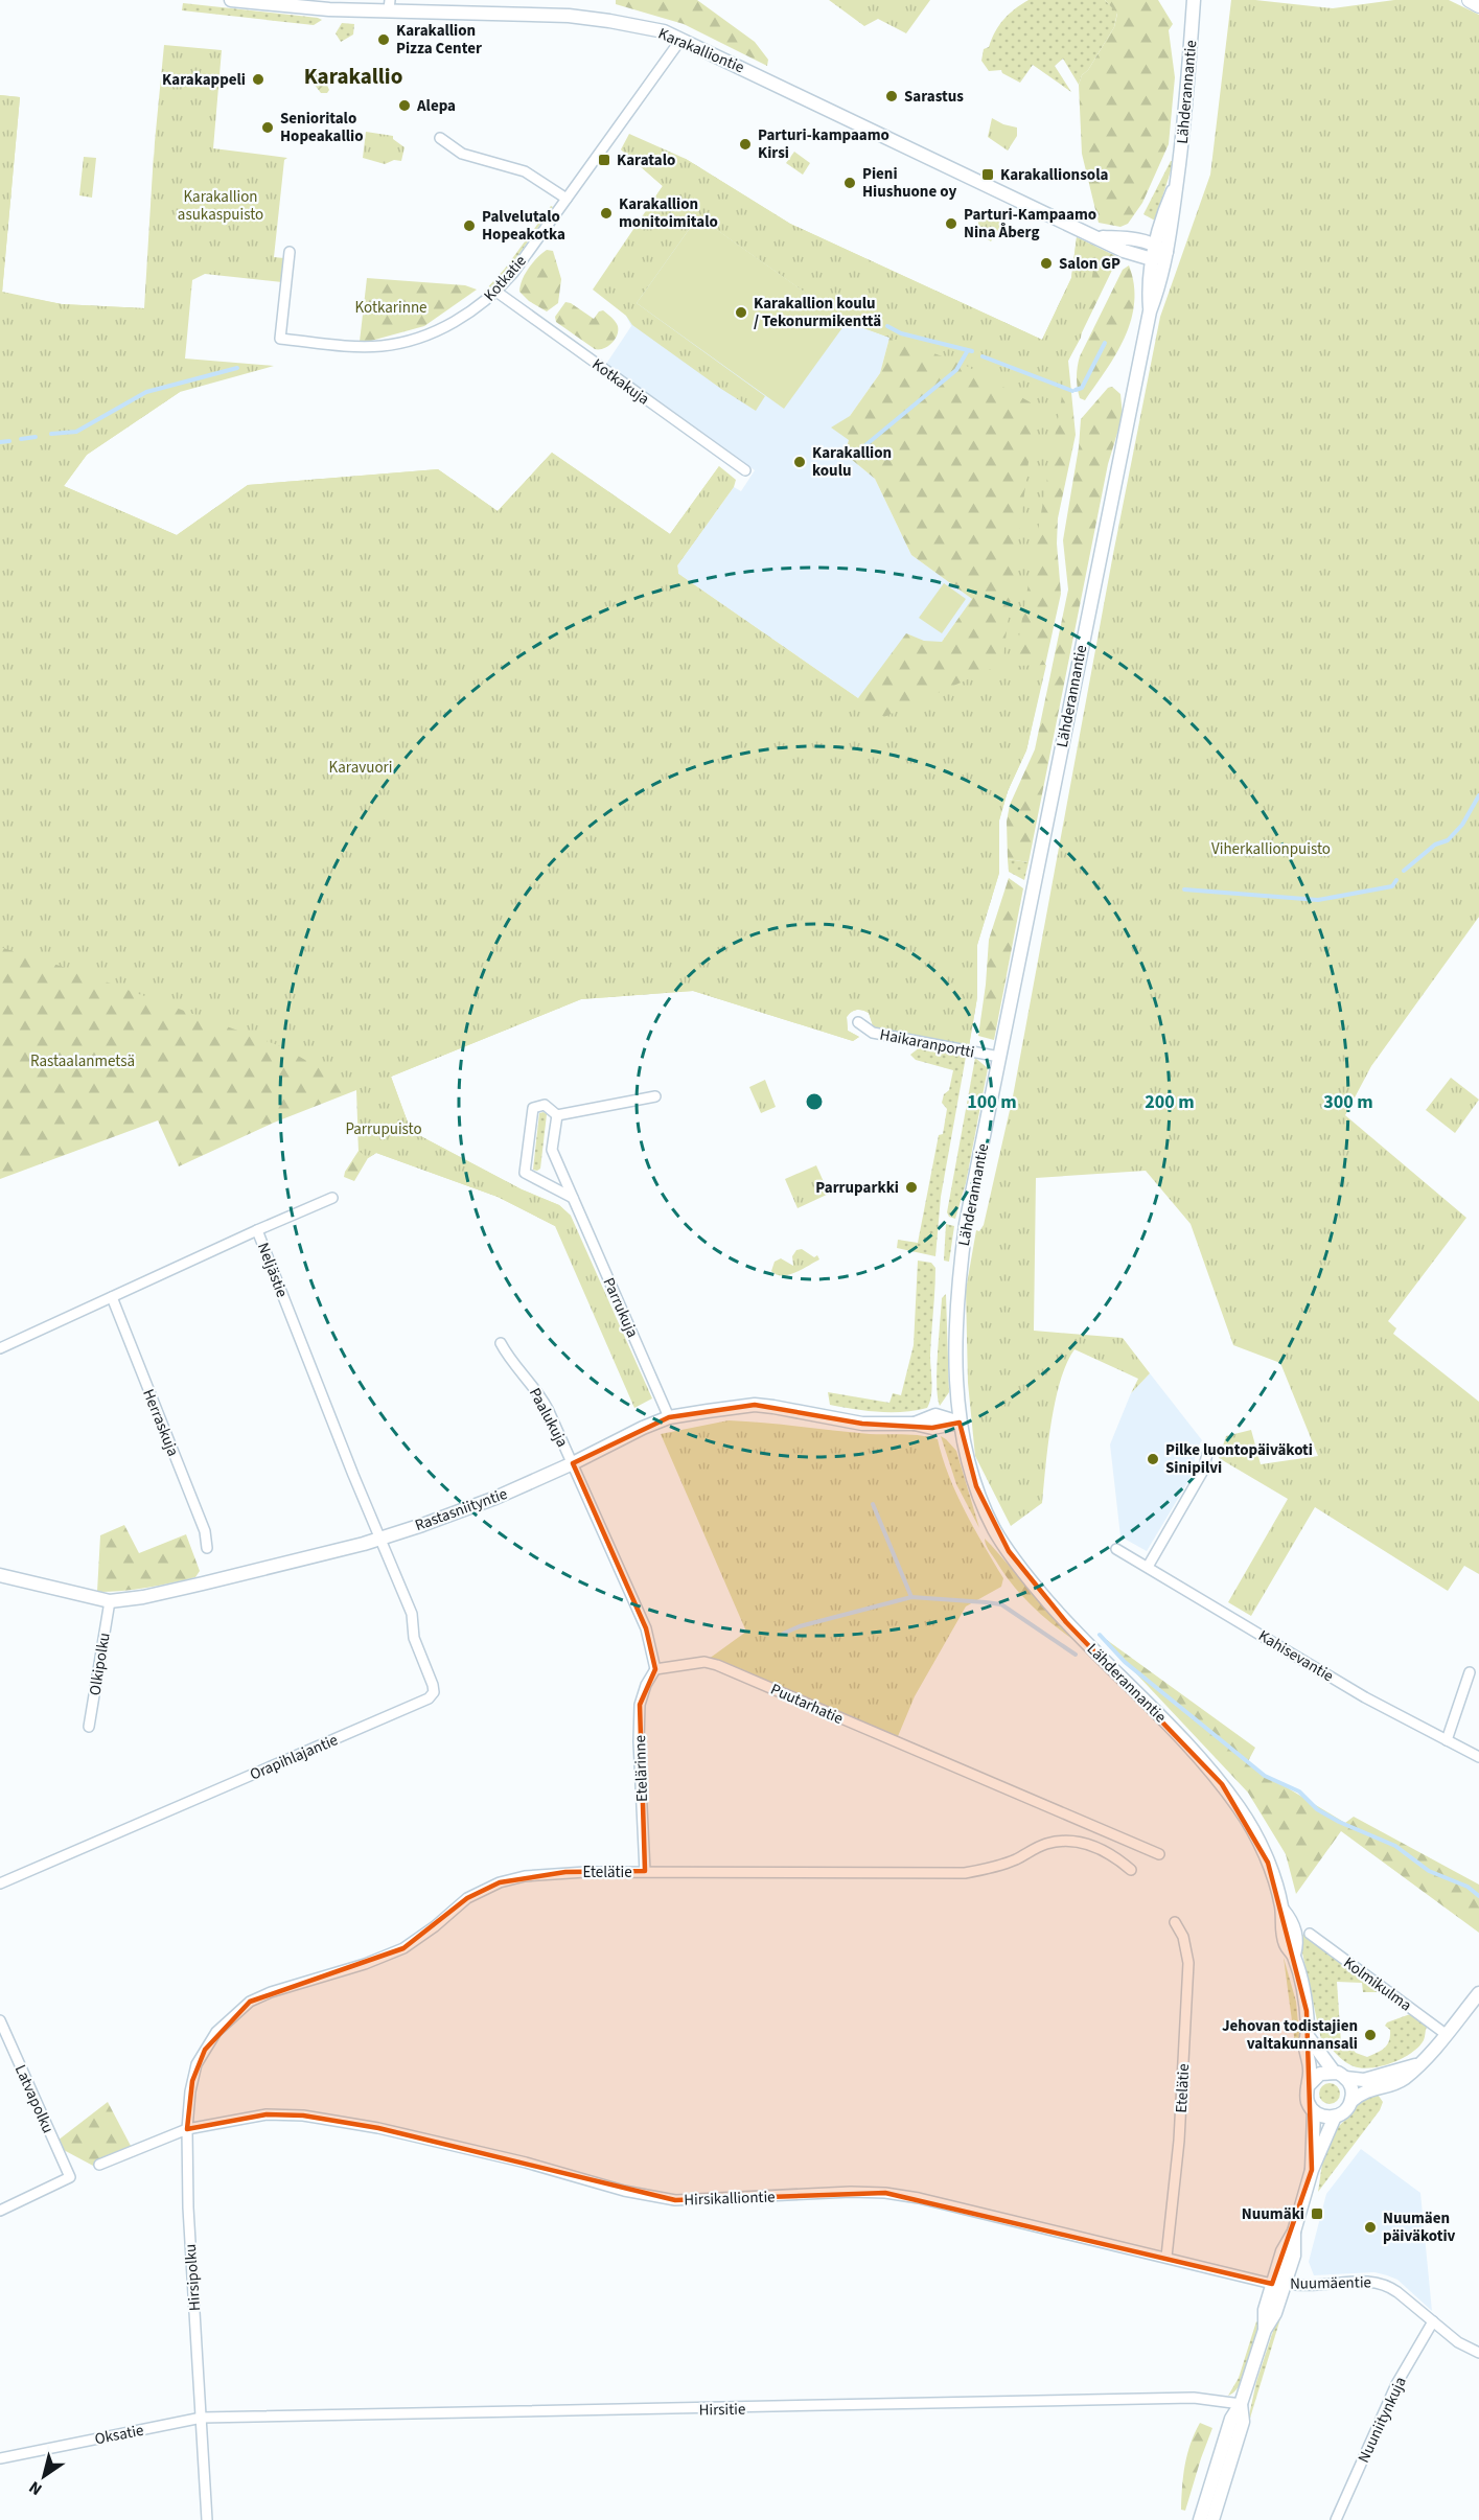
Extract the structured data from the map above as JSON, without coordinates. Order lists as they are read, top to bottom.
{
  "streets": {
    "main road": ["Karakalliontie", "Lähderannantie", "Rastasniityntie"],
    "street": [
      "Kotkatie",
      "Kotkakuja",
      "Haikaranportti",
      "Neljästie",
      "Parrukuja",
      "Paalukuja",
      "Herraskuja",
      "Kahisevantie",
      "Olkipolku",
      "Puutarhatie",
      "Orapihlajantie",
      "Etelärinne",
      "Etelätie",
      "Kolmikulma",
      "Latvapolku",
      "Hirsikalliontie",
      "Hirsipolku",
      "Nuumäentie",
      "Hirsitie",
      "Nuuniitynkuja",
      "Oksatie"
    ]
  },
  "crossings": [
    ["Karakalliontie", "Lähderannantie"],
    ["Karakalliontie", "Kotkatie"],
    ["Lähderannantie", "Haikaranportti"],
    ["Lähderannantie", "Rastasniityntie"],
    ["Kotkatie", "Kotkakuja"],
    ["Neljästie", "Herraskuja"],
    ["Neljästie", "Rastasniityntie"],
    ["Neljästie", "Orapihlajantie"],
    ["Parrukuja", "Rastasniityntie"],
    ["Paalukuja", "Rastasniityntie"],
    ["Rastasniityntie", "Olkipolku"],
    ["Rastasniityntie", "Orapihlajantie"],
    ["Puutarhatie", "Etelärinne"],
    ["Etelärinne", "Etelätie"],
    ["Etelätie", "Hirsikalliontie"],
    ["Etelätie", "Hirsipolku"],
    ["Hirsikalliontie", "Hirsipolku"],
    ["Hirsikalliontie", "Nuumäentie"],
    ["Hirsipolku", "Hirsitie"],
    ["Hirsipolku", "Oksatie"],
    ["Nuumäentie", "Nuuniitynkuja"],
    ["Hirsitie", "Oksatie"]
  ],
  "districts": ["Karakallio"],
  "parks": [
    "Karakallion asukaspuisto",
    "Kotkarinne",
    "Karavuori",
    "Viherkallionpuisto",
    "Rastaalanmetsä",
    "Parrupuisto"
  ],
  "places": {
    "other": [
      "Karakallion Pizza Center",
      "Karakappeli",
      "Sarastus",
      "Alepa",
      "Senioritalo Hopeakallio",
      "Parturi-kampaamo Kirsi",
      "Pieni Hiushuone oy",
      "Karakallion monitoimitalo",
      "Parturi-Kampaamo Nina Åberg",
      "Palvelutalo Hopeakotka",
      "Salon GP",
      "Karakallion koulu / Tekonurmikenttä",
      "Karakallion koulu",
      "Parruparkki",
      "Pilke luontopäiväkoti Sinipilvi",
      "Jehovan todistajien valtakunnansali",
      "Nuumäen päiväkotiv"
    ],
    "transit": ["Karatalo", "Karakallionsola", "Nuumäki"]
  },
  "north": "bottom left",
  "rings": ["100 m", "200 m", "300 m"]
}
